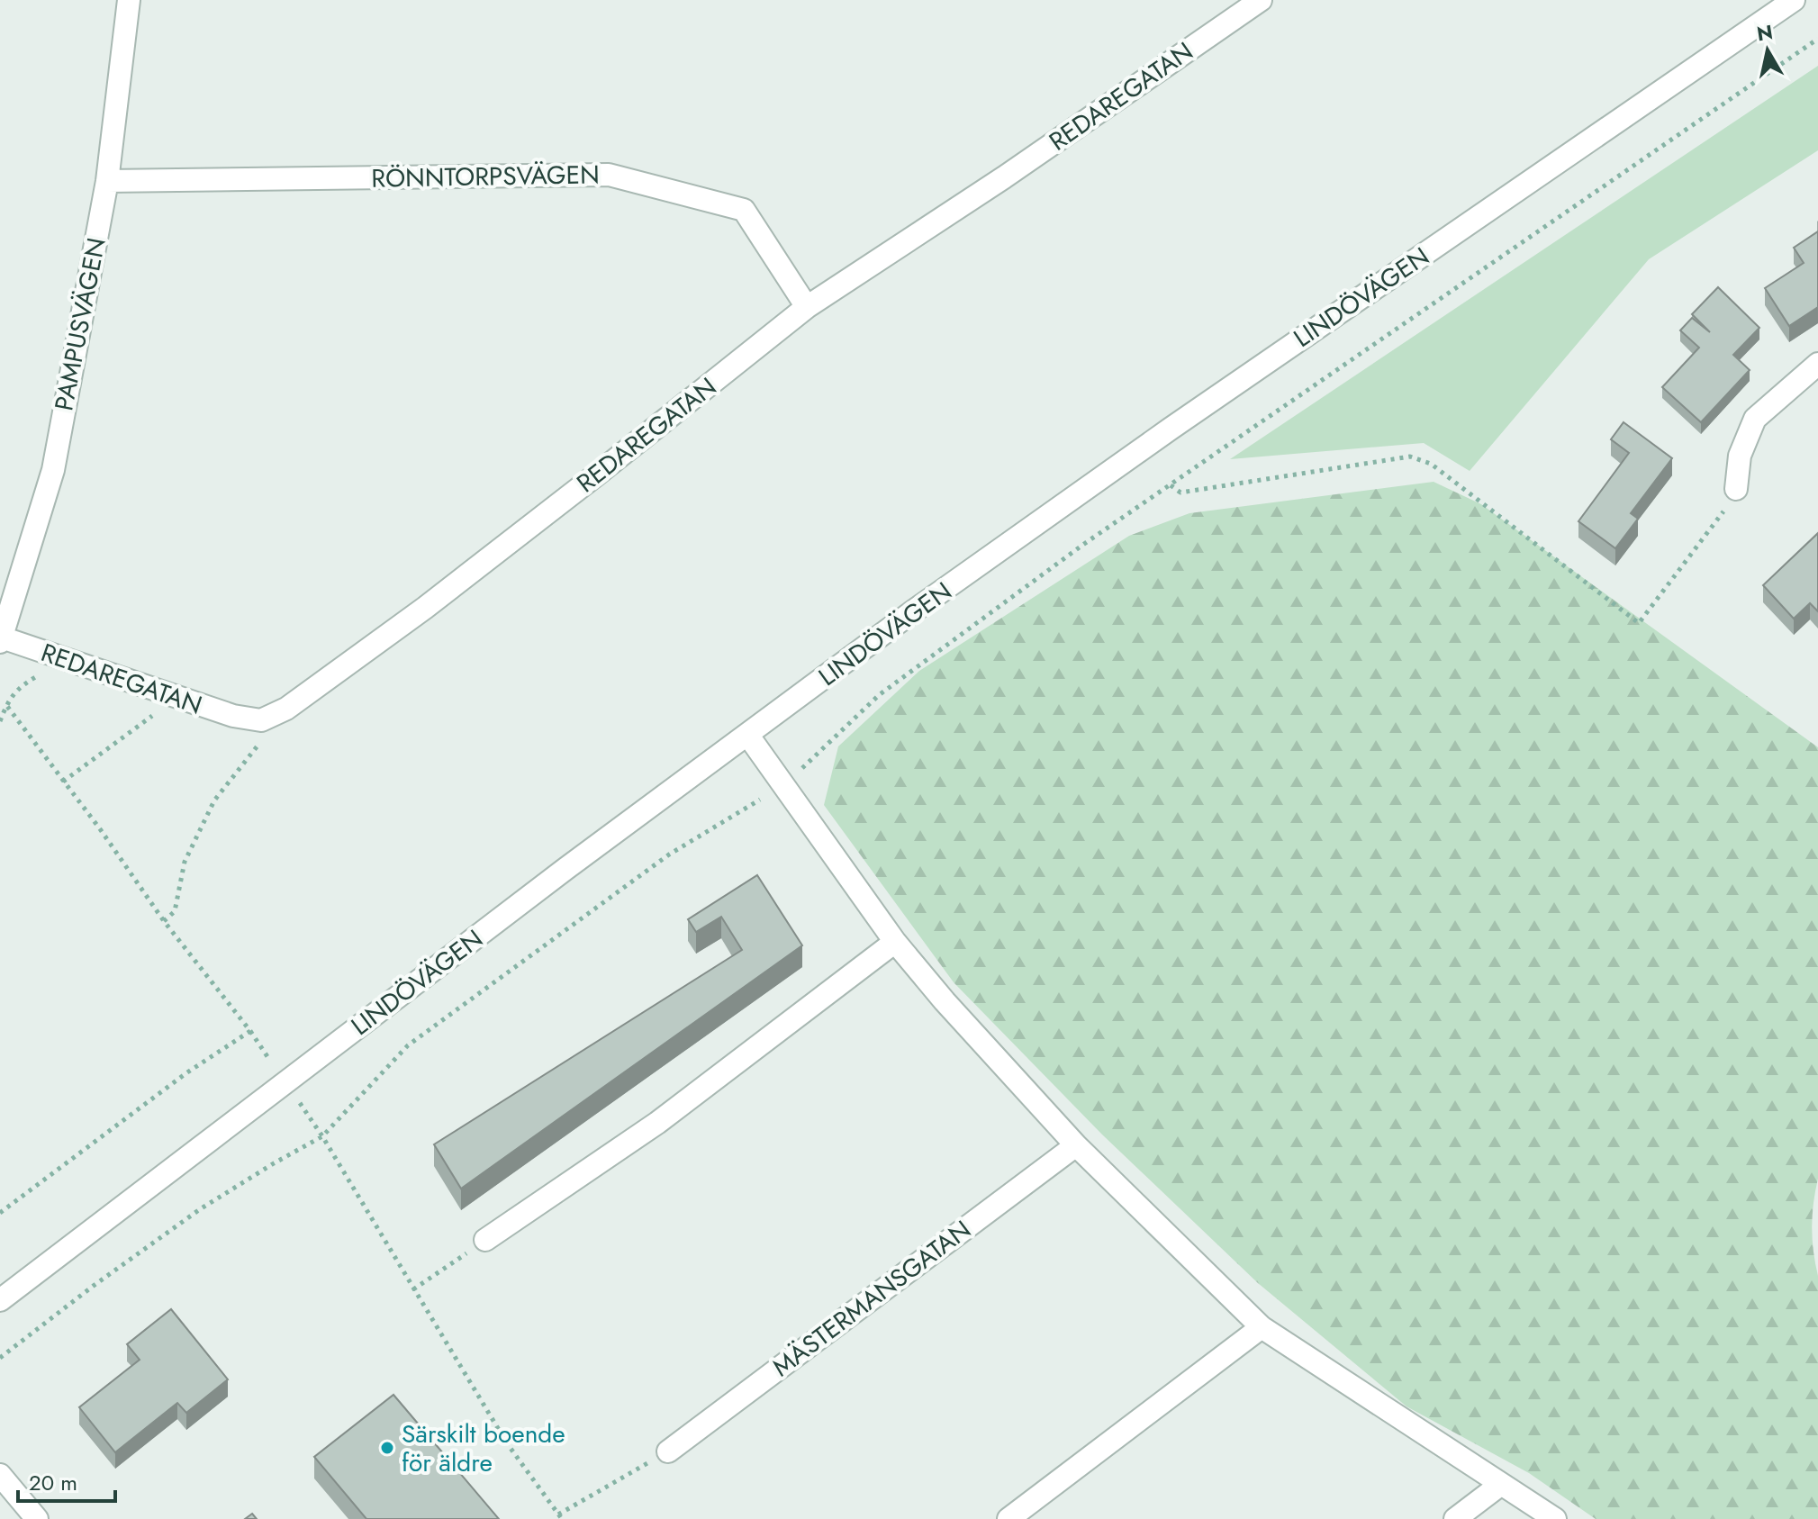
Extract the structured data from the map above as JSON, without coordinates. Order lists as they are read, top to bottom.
{
  "streets": {
    "street": [
      "REDAREGATAN",
      "RÖNNTORPSVÄGEN",
      "LINDÖVÄGEN",
      "PAMPUSVÄGEN",
      "MÄSTERMANSGATAN"
    ]
  },
  "crossings": [
    ["REDAREGATAN", "RÖNNTORPSVÄGEN"],
    ["REDAREGATAN", "PAMPUSVÄGEN"],
    ["RÖNNTORPSVÄGEN", "PAMPUSVÄGEN"]
  ],
  "places": ["Särskilt boende för äldre"],
  "scale_bar": "20 m",
  "north": "top"
}
